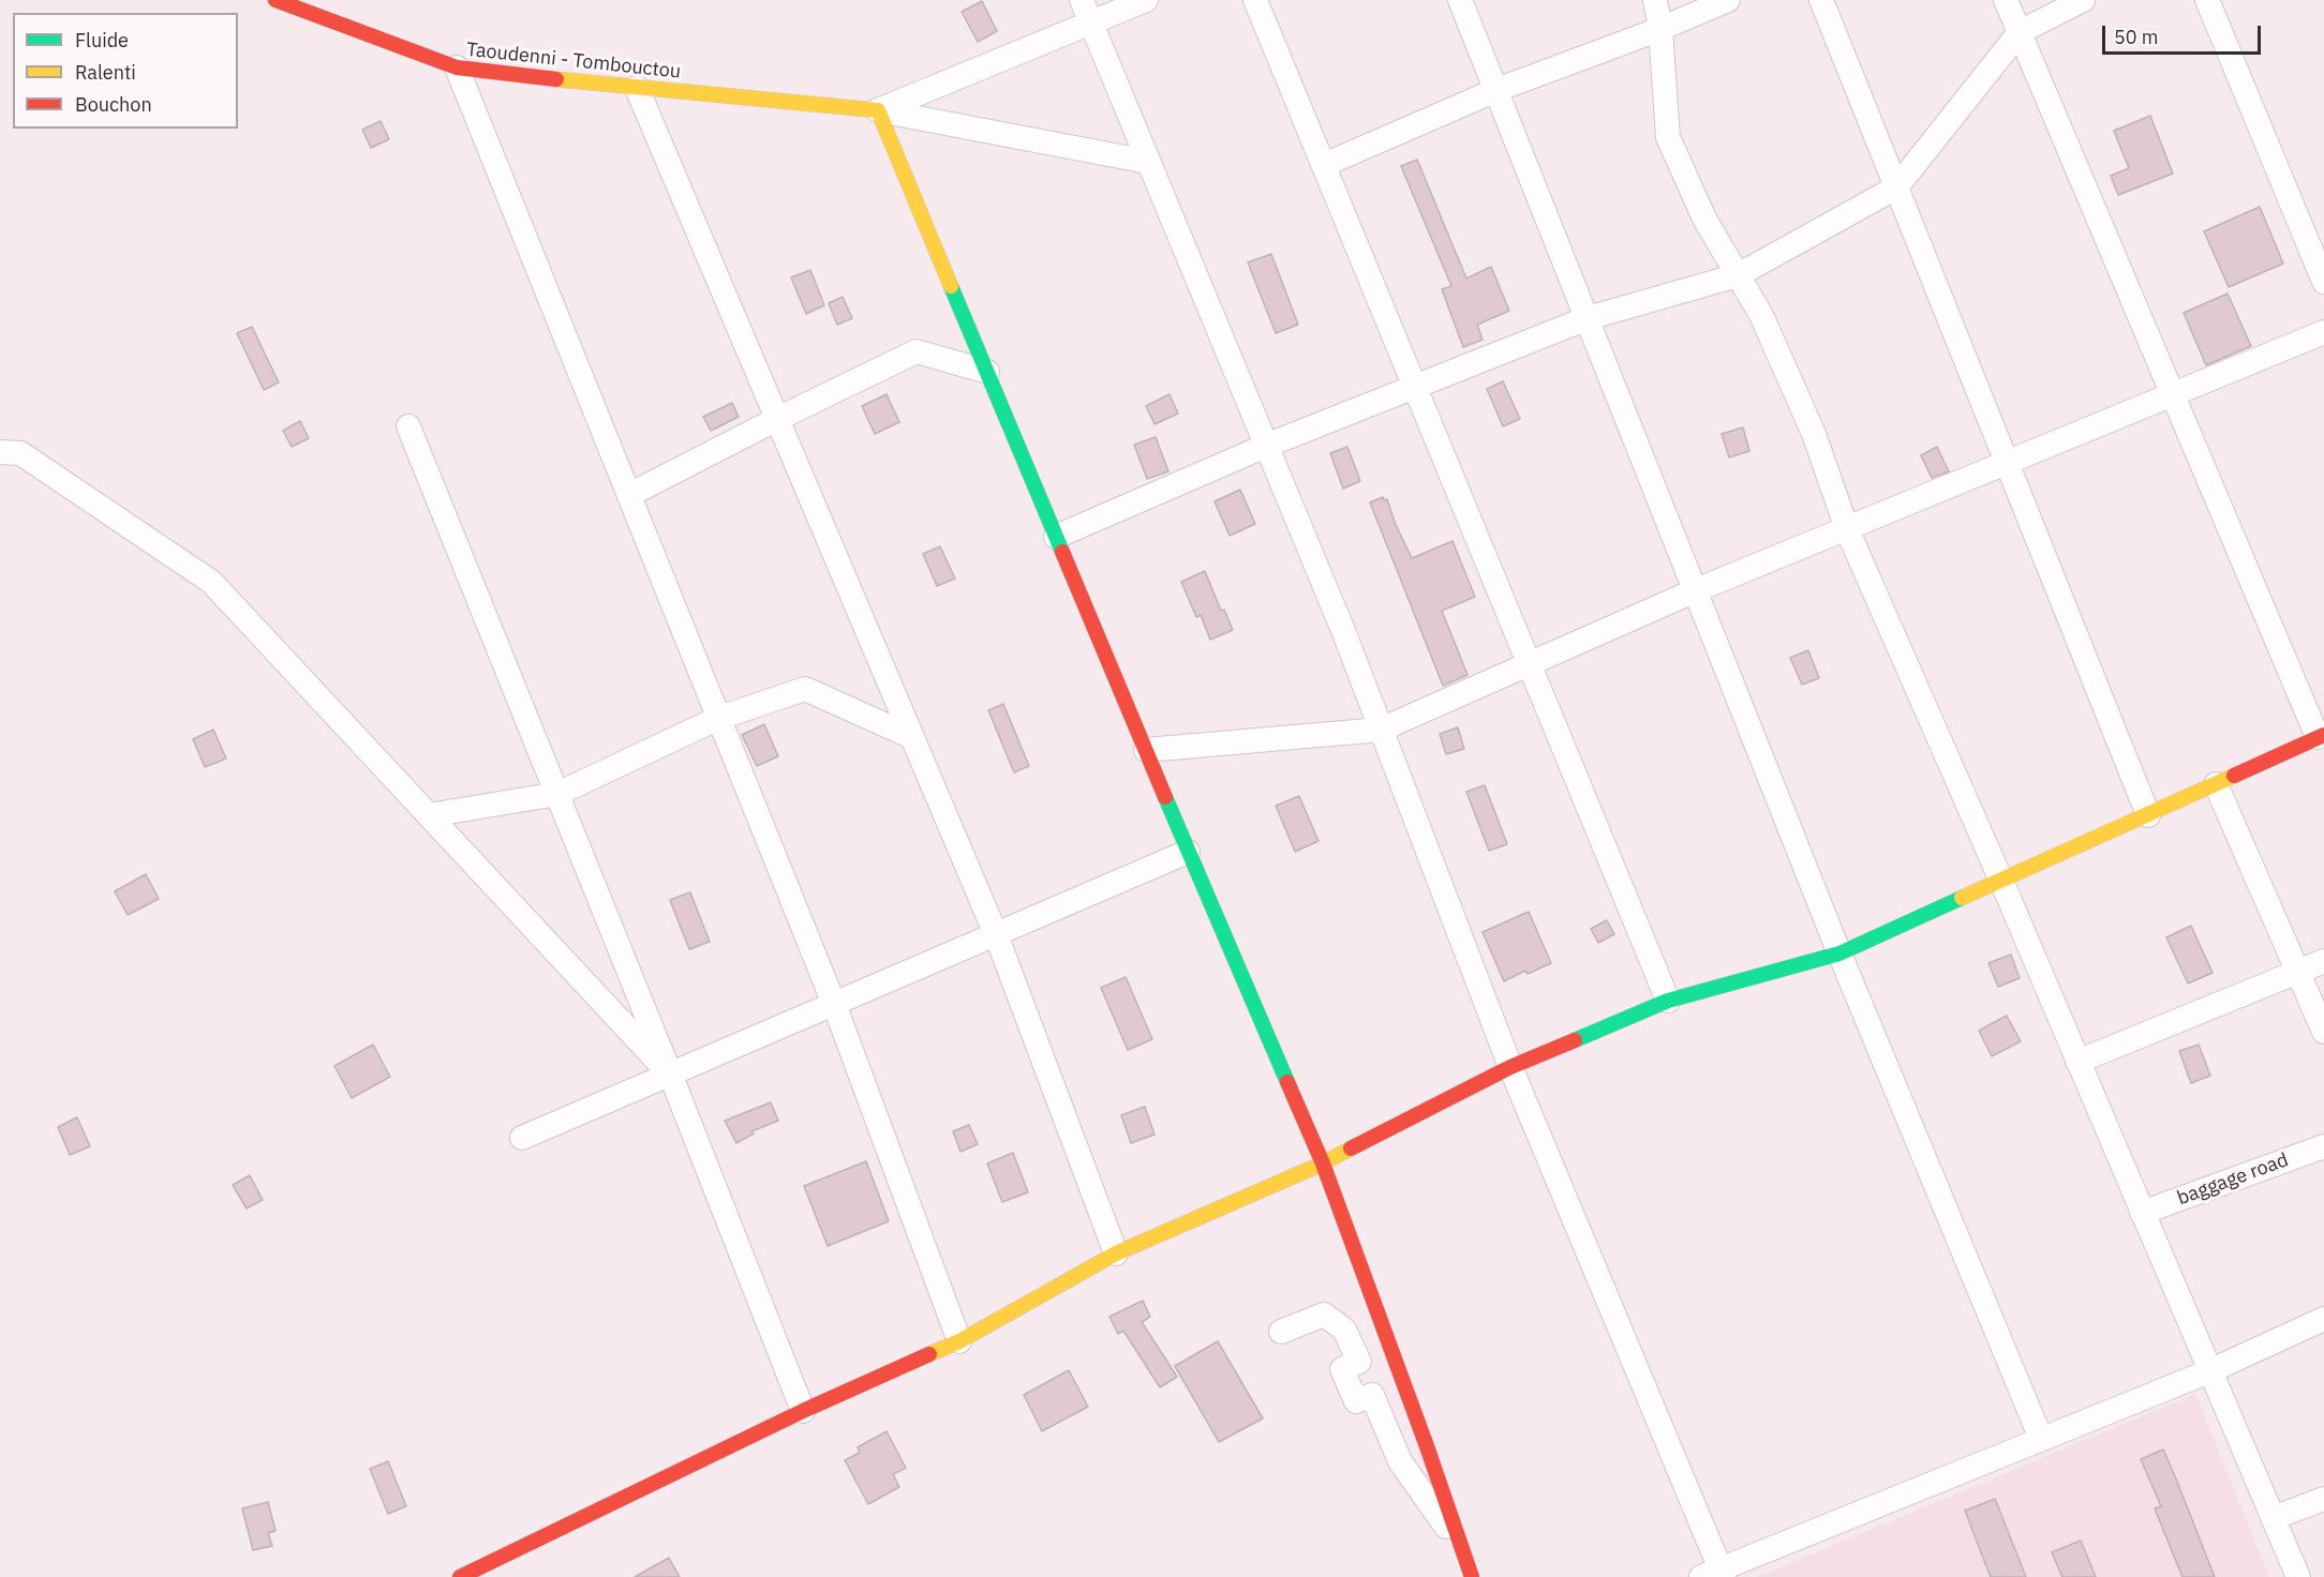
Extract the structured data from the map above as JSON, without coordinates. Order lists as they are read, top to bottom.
{
  "streets": {
    "street": ["Taoudenni - Tombouctou", "baggage road"]
  },
  "legend": ["Fluide", "Ralenti", "Bouchon"],
  "scale_bar": "50 m"
}
